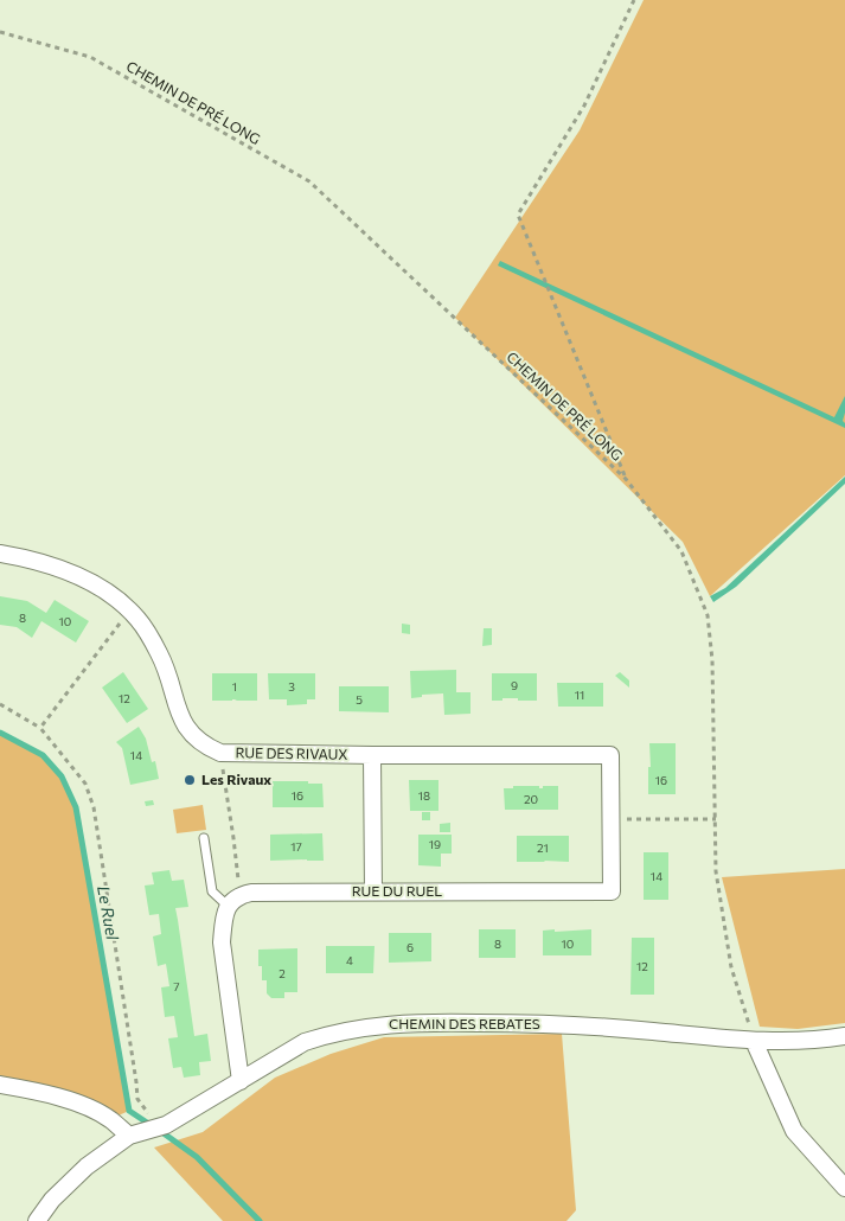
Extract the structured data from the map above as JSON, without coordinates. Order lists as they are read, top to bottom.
{
  "streets": {
    "street": ["RUE DES RIVAUX", "RUE DU RUEL", "CHEMIN DES REBATES"],
    "path": ["CHEMIN DE PRÉ LONG"]
  },
  "crossings": [
    ["CHEMIN DE PRÉ LONG", "CHEMIN DES REBATES"],
    ["RUE DES RIVAUX", "RUE DU RUEL"]
  ],
  "water": ["Le Ruel"],
  "places": ["Les Rivaux"],
  "house_numbers": [
    "8",
    "10",
    "9",
    "1",
    "3",
    "11",
    "12",
    "5",
    "14",
    "16",
    "16",
    "18",
    "20",
    "19",
    "17",
    "21",
    "14",
    "8",
    "10",
    "6",
    "4",
    "12",
    "2",
    "7"
  ]
}
